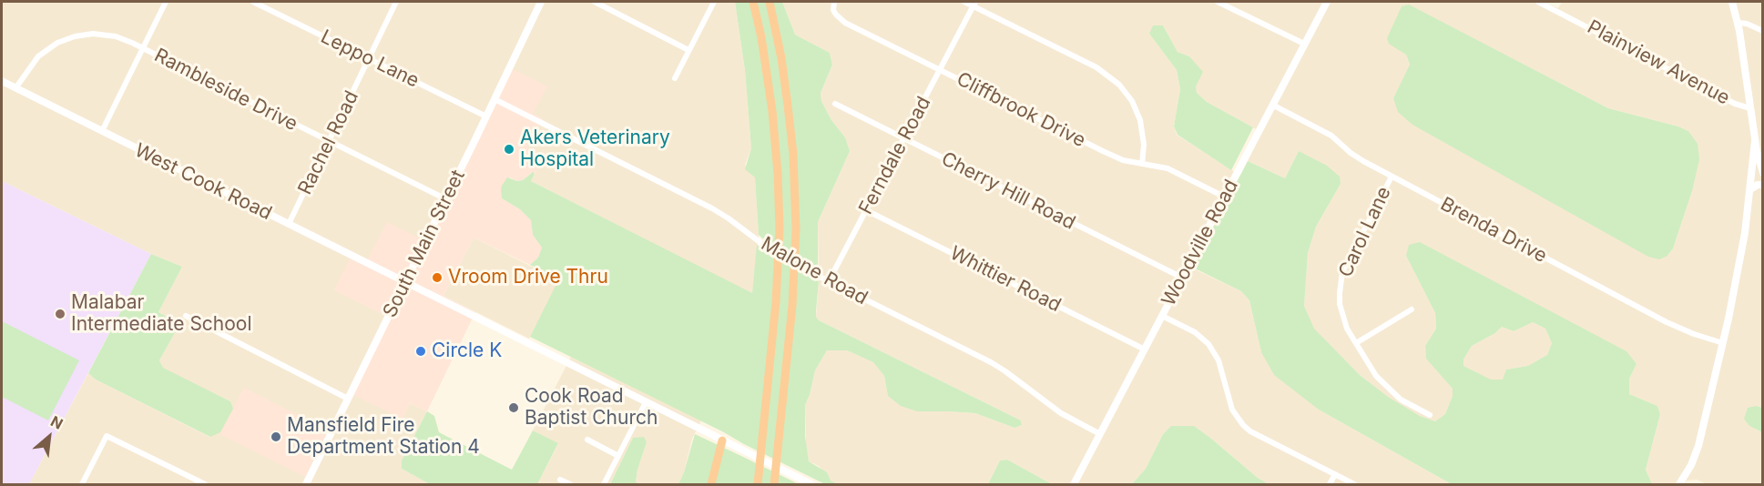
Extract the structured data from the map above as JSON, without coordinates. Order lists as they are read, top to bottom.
{
  "streets": {
    "main road": ["West Cook Road"],
    "street": [
      "Leppo Lane",
      "Plainview Avenue",
      "Rambleside Drive",
      "Cliffbrook Drive",
      "Rachel Road",
      "Ferndale Road",
      "Cherry Hill Road",
      "Brenda Drive",
      "Carol Lane",
      "Woodville Road",
      "South Main Street",
      "Malone Road",
      "Whittier Road"
    ]
  },
  "crossings": [
    ["Leppo Lane", "Rachel Road"],
    ["Leppo Lane", "South Main Street"],
    ["Rambleside Drive", "Rachel Road"],
    ["Rambleside Drive", "West Cook Road"],
    ["Rambleside Drive", "South Main Street"],
    ["Cliffbrook Drive", "Ferndale Road"],
    ["Cliffbrook Drive", "Woodville Road"],
    ["Rachel Road", "West Cook Road"],
    ["Ferndale Road", "Cherry Hill Road"],
    ["Ferndale Road", "Malone Road"],
    ["Ferndale Road", "Whittier Road"],
    ["West Cook Road", "South Main Street"],
    ["Cherry Hill Road", "Woodville Road"],
    ["Brenda Drive", "Carol Lane"],
    ["Brenda Drive", "Woodville Road"],
    ["Woodville Road", "Malone Road"],
    ["Woodville Road", "Whittier Road"],
    ["South Main Street", "Malone Road"]
  ],
  "places": [
    "Akers Veterinary Hospital",
    "Vroom Drive Thru",
    "Malabar Intermediate School",
    "Circle K",
    "Cook Road Baptist Church",
    "Mansfield Fire Department Station 4"
  ],
  "north": "top right"
}
